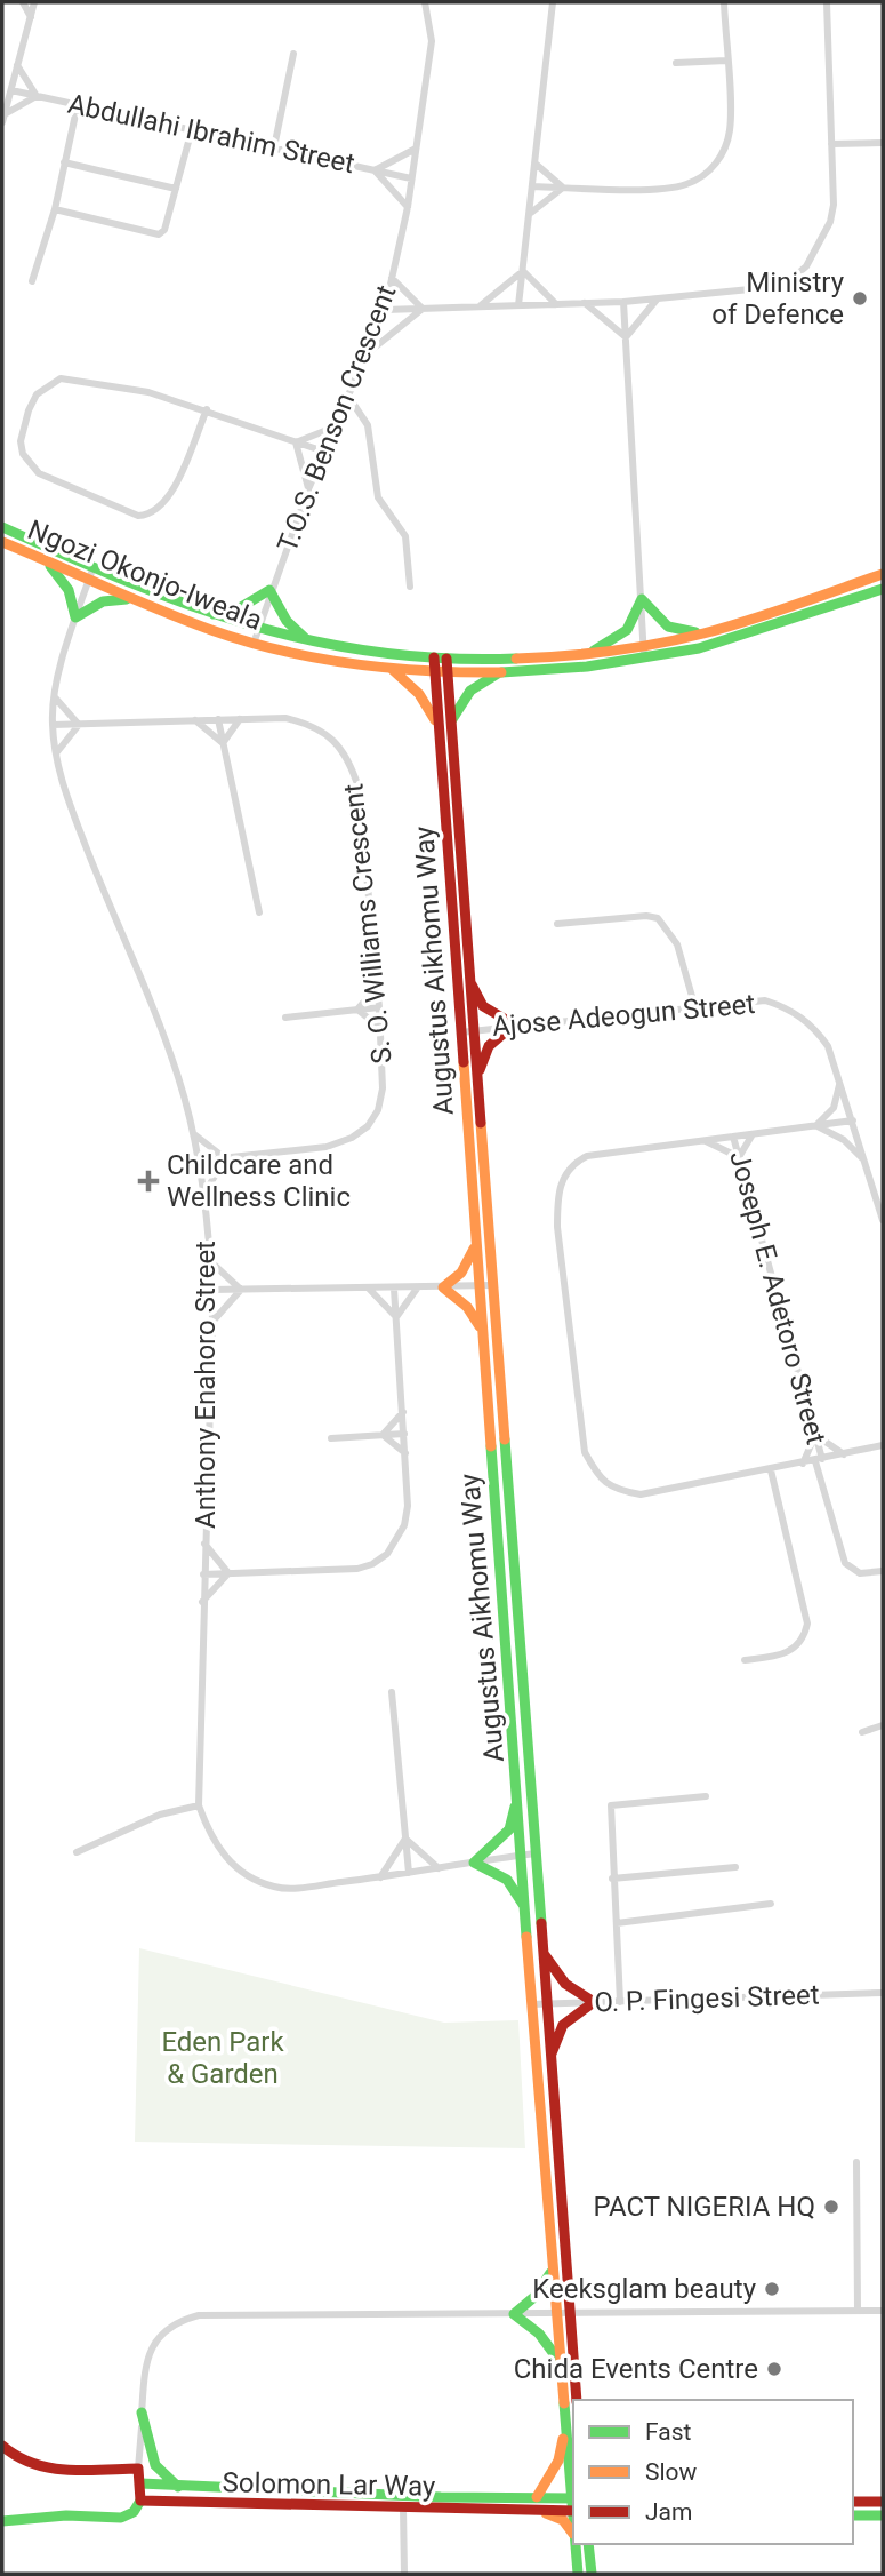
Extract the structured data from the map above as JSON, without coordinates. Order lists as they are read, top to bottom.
{
  "streets": {
    "street": [
      "Abdullahi Ibrahim Street",
      "T.O.S. Benson Crescent",
      "Ngozi Okonjo-Iweala",
      "S. O. Williams Crescent",
      "Augustus Aikhomu Way",
      "Ajose Adeogun Street",
      "Joseph E. Adetoro Street",
      "Anthony Enahoro Street",
      "O. P. Fingesi Street",
      "Solomon Lar Way"
    ]
  },
  "crossings": [
    ["Abdullahi Ibrahim Street", "T.O.S. Benson Crescent"],
    ["T.O.S. Benson Crescent", "Ngozi Okonjo-Iweala"],
    ["Ngozi Okonjo-Iweala", "Augustus Aikhomu Way"],
    ["Ngozi Okonjo-Iweala", "Anthony Enahoro Street"],
    ["S. O. Williams Crescent", "Anthony Enahoro Street"],
    ["Augustus Aikhomu Way", "Ajose Adeogun Street"],
    ["Augustus Aikhomu Way", "Anthony Enahoro Street"],
    ["Augustus Aikhomu Way", "O. P. Fingesi Street"],
    ["Augustus Aikhomu Way", "Solomon Lar Way"]
  ],
  "parks": ["Eden Park & Garden"],
  "places": {
    "other": [
      "Ministry of Defence",
      "PACT NIGERIA HQ",
      "Keeksglam beauty",
      "Chida Events Centre"
    ],
    "health": ["Childcare and Wellness Clinic"]
  },
  "legend": ["Fast", "Slow", "Jam"]
}
